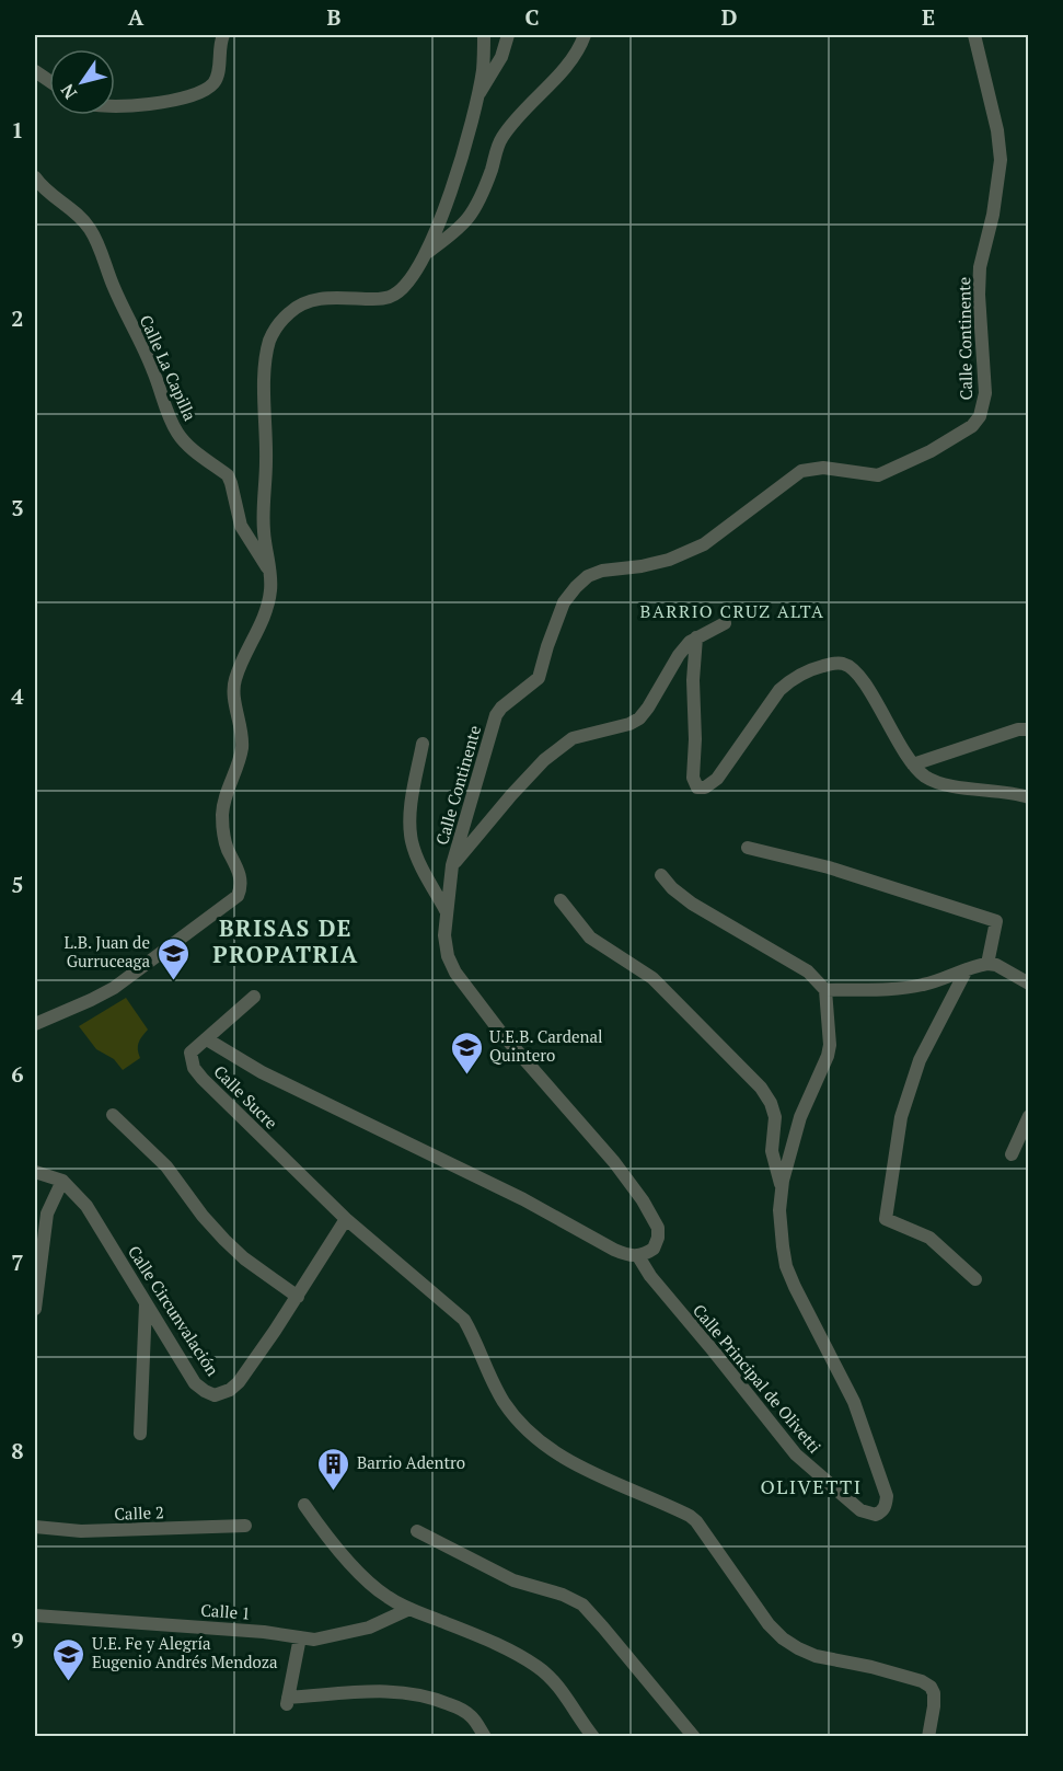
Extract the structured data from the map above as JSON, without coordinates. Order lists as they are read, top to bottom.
{
  "streets": {
    "street": [
      "Calle Continente",
      "Calle La Capilla",
      "Calle Sucre",
      "Calle Circunvalación",
      "Calle Principal de Olivetti",
      "Calle 2",
      "Calle 1"
    ]
  },
  "crossings": [
    ["Calle Continente", "Calle Principal de Olivetti"],
    ["Calle Sucre", "Calle Circunvalación"]
  ],
  "districts": ["BARRIO CRUZ ALTA", "BRISAS DE PROPATRIA", "OLIVETTI"],
  "places": {
    "school or university": ["L.B. Juan de Gurruceaga", "U.E.B. Cardenal Quintero", "U.E. Fe y Alegría Eugenio Andrés Mendoza"],
    "building": ["Barrio Adentro"]
  },
  "north": "bottom left",
  "grid": {
    "columns": [
      "A",
      "B",
      "C",
      "D",
      "E"
    ],
    "rows": [
      "1",
      "2",
      "3",
      "4",
      "5",
      "6",
      "7",
      "8",
      "9"
    ]
  }
}
